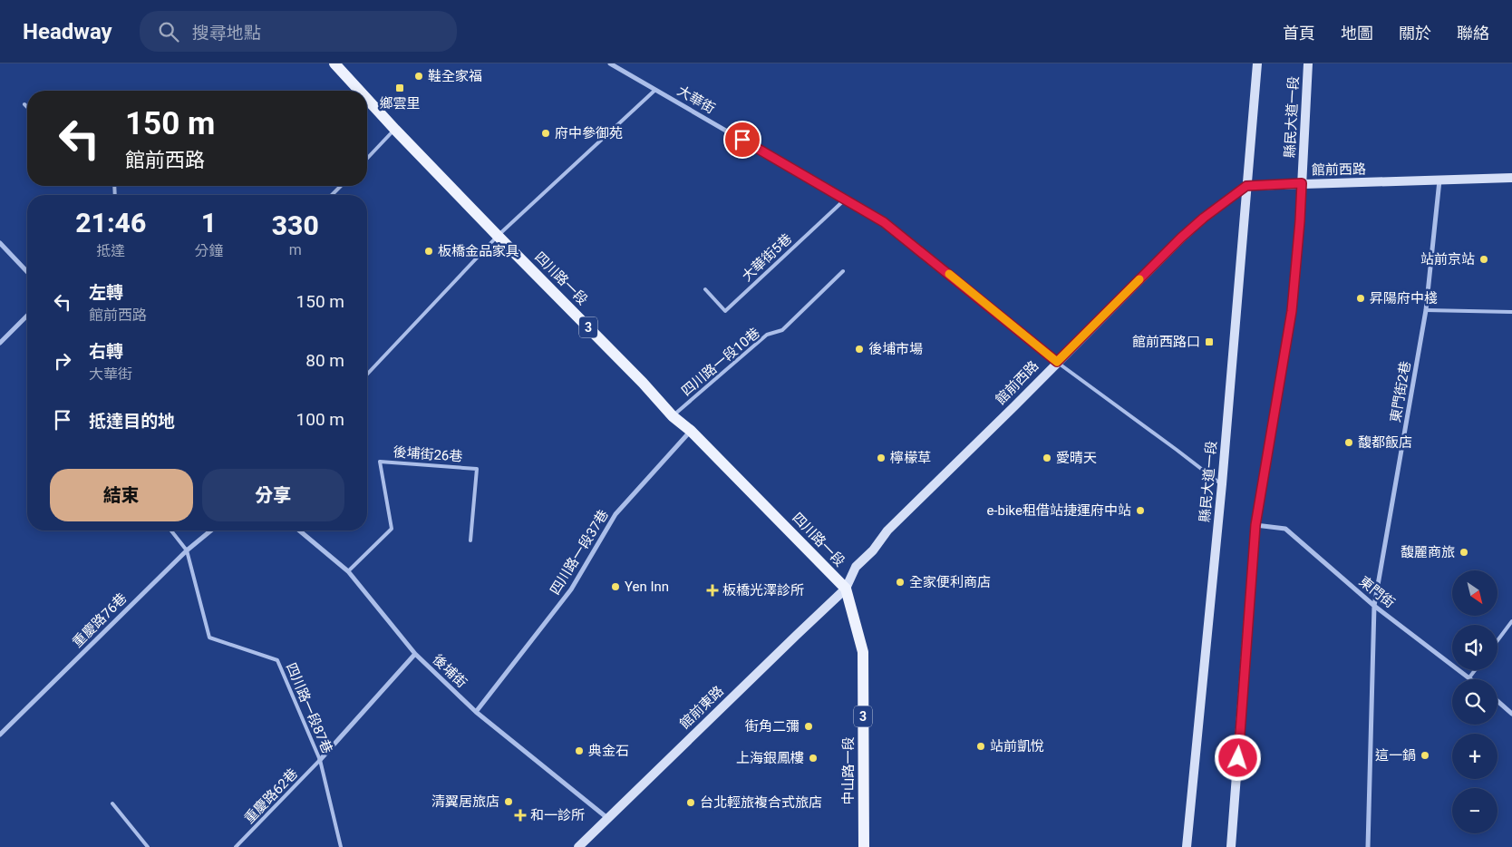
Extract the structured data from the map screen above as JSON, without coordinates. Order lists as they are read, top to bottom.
{
  "streets": {
    "main road": [
      "縣民大道一段",
      "館前西路",
      "四川路一段",
      "3",
      "館前東路",
      "中山路一段"
    ],
    "street": [
      "大華街",
      "東門街2巷",
      "四川路一段37巷",
      "東門街",
      "重慶路76巷",
      "後埔街"
    ],
    "lane": [
      "大華街5巷",
      "四川路一段10巷",
      "後埔街26巷",
      "四川路一段87巷",
      "重慶路62巷"
    ]
  },
  "crossings": [
    ["大華街", "館前西路"],
    ["大華街", "大華街5巷"],
    ["縣民大道一段", "館前西路"],
    ["縣民大道一段", "東門街"],
    ["館前西路", "四川路一段"],
    ["館前西路", "東門街2巷"],
    ["館前西路", "館前東路"],
    ["館前西路", "中山路一段"],
    ["四川路一段", "四川路一段10巷"],
    ["四川路一段", "四川路一段37巷"],
    ["四川路一段", "館前東路"],
    ["四川路一段", "中山路一段"],
    ["東門街2巷", "東門街"],
    ["後埔街26巷", "後埔街"],
    ["四川路一段37巷", "後埔街"],
    ["重慶路76巷", "四川路一段87巷"],
    ["後埔街", "館前東路"],
    ["館前東路", "中山路一段"],
    ["四川路一段87巷", "重慶路62巷"]
  ],
  "places": {
    "other": [
      "鞋全家福",
      "府中參御苑",
      "板橋金品家具",
      "站前京站",
      "昇陽府中棧",
      "後埔市場",
      "馥都飯店",
      "檸檬草",
      "愛晴天",
      "e-bike租借站捷運府中站",
      "馥麗商旅",
      "全家便利商店",
      "Yen Inn",
      "街角二彌",
      "站前凱悅",
      "典金石",
      "這一鍋",
      "上海銀鳳樓",
      "清翼居旅店",
      "台北輕旅複合式旅店"
    ],
    "transit": ["鄉雲里", "館前西路口"],
    "health": ["板橋光澤診所", "和一診所"]
  },
  "north": "bottom right",
  "page": {
    "header": "Headway",
    "search": "搜尋地點",
    "nav": [
      "首頁",
      "地圖",
      "關於",
      "聯絡"
    ],
    "turn": ["150 m", "館前西路"],
    "eta": [
      "21:46",
      "抵達",
      "1",
      "分鐘",
      "330",
      "m"
    ],
    "list": [
      {
        "name": "左轉",
        "note": "館前西路",
        "value": "150 m"
      },
      {
        "name": "右轉",
        "note": "大華街",
        "value": "80 m"
      },
      {
        "name": "抵達目的地",
        "value": "100 m"
      }
    ],
    "buttons": ["結束", "分享"],
    "map_buttons": ["+", "−"]
  }
}
